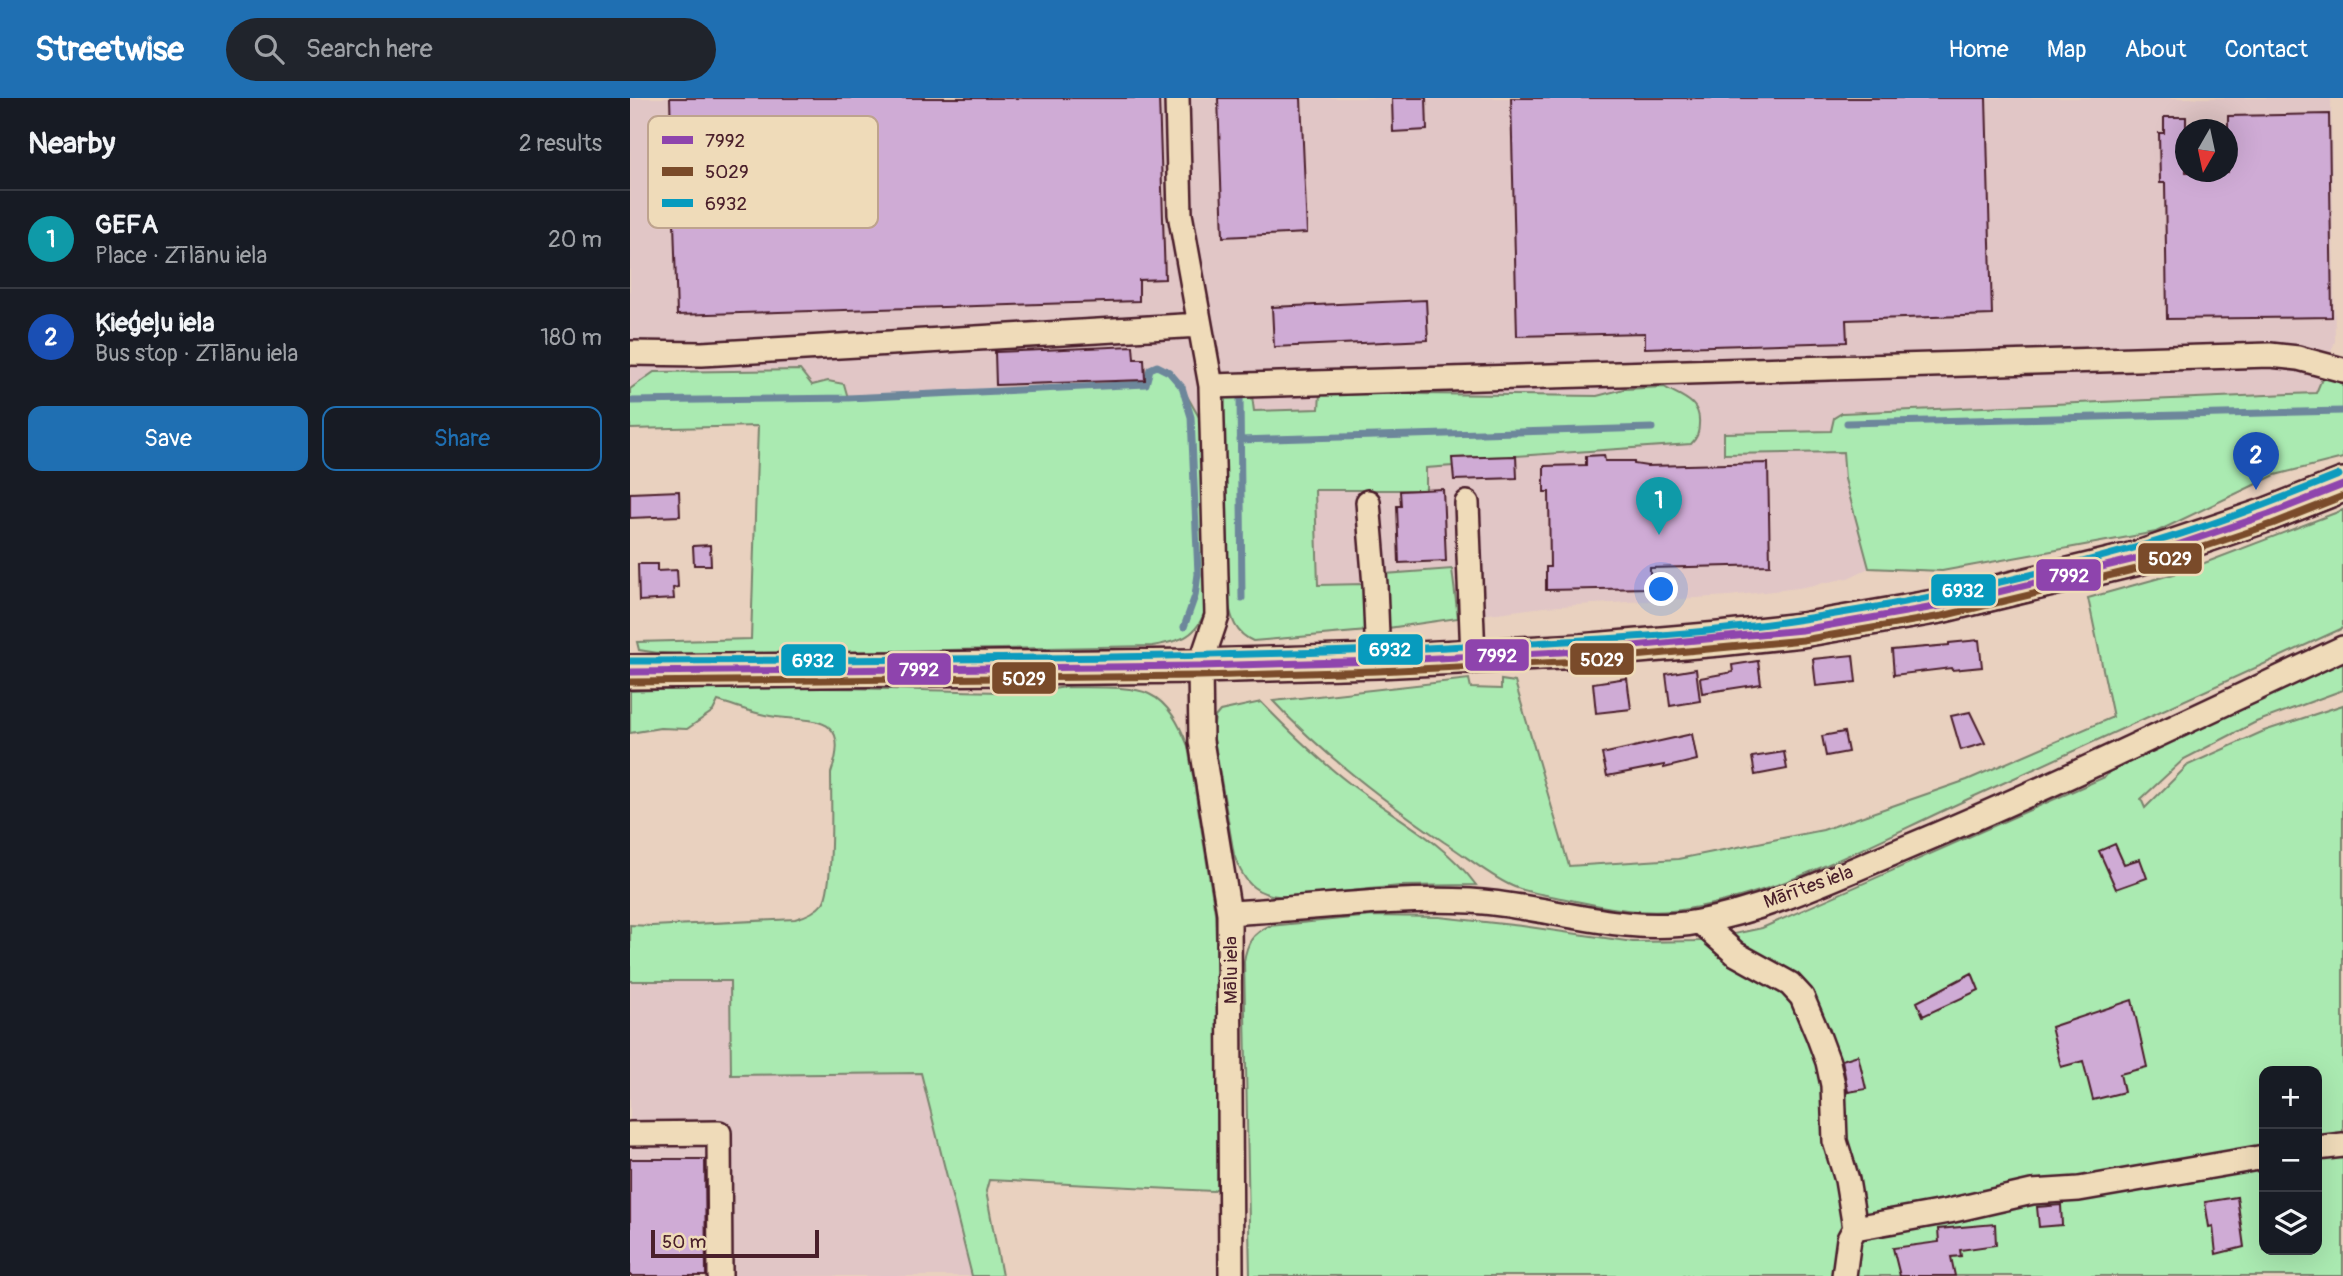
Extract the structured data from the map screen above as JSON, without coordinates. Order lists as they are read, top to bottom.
{
  "streets": {
    "street": ["Mārītes iela", "Mālu iela"]
  },
  "crossings": [
    ["Mārītes iela", "Mālu iela"]
  ],
  "lines": ["transit line 6932", "transit line 7992", "transit line 5029"],
  "legend": ["7992", "5029", "6932"],
  "scale_bar": "50 m",
  "north": "bottom",
  "page": {
    "header": "Streetwise",
    "search": "Search here",
    "nav": [
      "Home",
      "Map",
      "About",
      "Contact"
    ],
    "heading": ["Nearby", "2 results"],
    "list": [
      {
        "mark": "1",
        "name": "GEFA",
        "note": "Place · Zīlānu iela",
        "value": "20 m"
      },
      {
        "mark": "2",
        "name": "Ķieģeļu iela",
        "note": "Bus stop · Zīlānu iela",
        "value": "180 m"
      }
    ],
    "buttons": ["Save", "Share"],
    "pins": ["2", "1"],
    "map_buttons": ["+", "−"],
    "scale": "50 m"
  }
}
